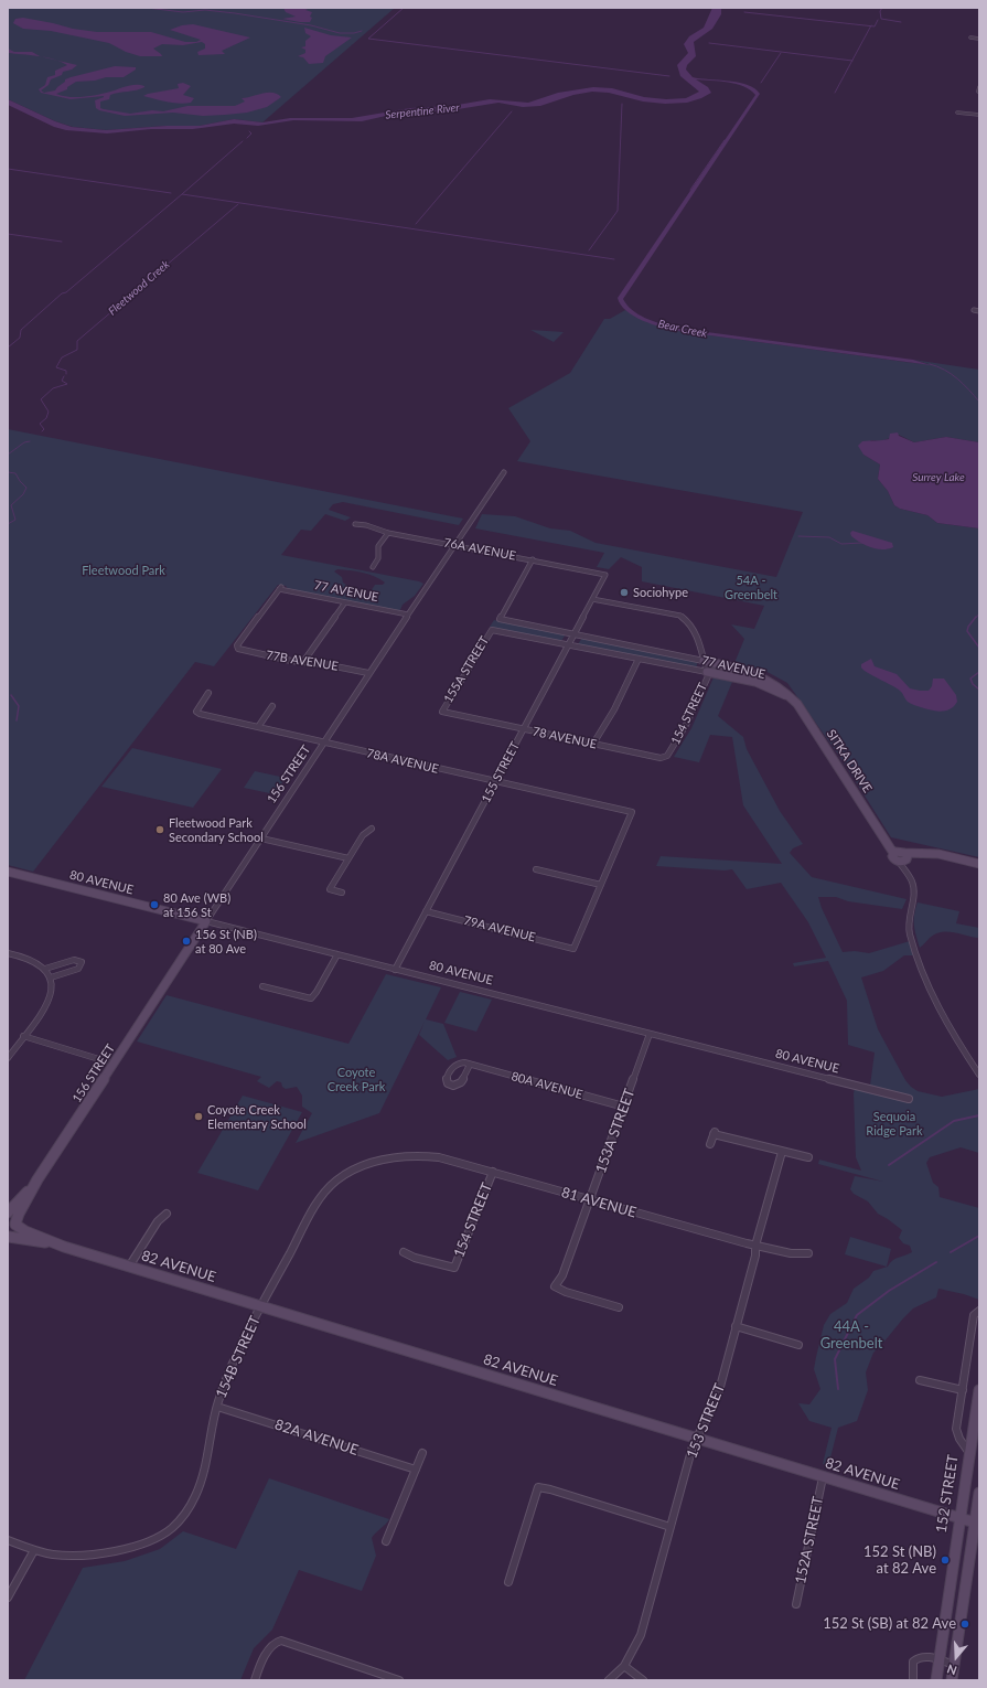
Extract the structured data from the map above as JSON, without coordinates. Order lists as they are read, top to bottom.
{
  "streets": {
    "street": [
      "76A AVENUE",
      "77 AVENUE",
      "77B AVENUE",
      "155A STREET",
      "154 STREET",
      "78 AVENUE",
      "78A AVENUE",
      "SITKA DRIVE",
      "155 STREET",
      "156 STREET",
      "80 AVENUE",
      "79A AVENUE",
      "80A AVENUE",
      "153A STREET",
      "81 AVENUE",
      "82 AVENUE",
      "154B STREET",
      "153 STREET",
      "82A AVENUE",
      "152 STREET",
      "152A STREET"
    ]
  },
  "crossings": [
    ["76A AVENUE", "77 AVENUE"],
    ["76A AVENUE", "155 STREET"],
    ["76A AVENUE", "156 STREET"],
    ["77 AVENUE", "77B AVENUE"],
    ["77 AVENUE", "155A STREET"],
    ["77 AVENUE", "154 STREET"],
    ["77 AVENUE", "SITKA DRIVE"],
    ["77 AVENUE", "155 STREET"],
    ["77 AVENUE", "156 STREET"],
    ["77B AVENUE", "156 STREET"],
    ["155A STREET", "78 AVENUE"],
    ["154 STREET", "78 AVENUE"],
    ["154 STREET", "155 STREET"],
    ["154 STREET", "81 AVENUE"],
    ["78 AVENUE", "155 STREET"],
    ["78A AVENUE", "155 STREET"],
    ["78A AVENUE", "156 STREET"],
    ["78A AVENUE", "79A AVENUE"],
    ["155 STREET", "80 AVENUE"],
    ["155 STREET", "79A AVENUE"],
    ["156 STREET", "80 AVENUE"],
    ["156 STREET", "82 AVENUE"],
    ["80 AVENUE", "153A STREET"],
    ["80A AVENUE", "153A STREET"],
    ["153A STREET", "81 AVENUE"],
    ["81 AVENUE", "154B STREET"],
    ["81 AVENUE", "153 STREET"],
    ["82 AVENUE", "154B STREET"],
    ["82 AVENUE", "153 STREET"],
    ["82 AVENUE", "152 STREET"],
    ["82 AVENUE", "152A STREET"],
    ["154B STREET", "82A AVENUE"]
  ],
  "water": [
    "Serpentine River",
    "Fleetwood Creek",
    "Bear Creek",
    "Surrey Lake"
  ],
  "parks": [
    "Fleetwood Park",
    "54A - Greenbelt",
    "Coyote Creek Park",
    "Sequoia Ridge Park",
    "44A - Greenbelt"
  ],
  "places": [
    "Sociohype",
    "Fleetwood Park Secondary School",
    "80 Ave (WB) at 156 St",
    "156 St (NB) at 80 Ave",
    "Coyote Creek Elementary School",
    "152 St (NB) at 82 Ave",
    "152 St (SB) at 82 Ave"
  ],
  "north": "bottom"
}
